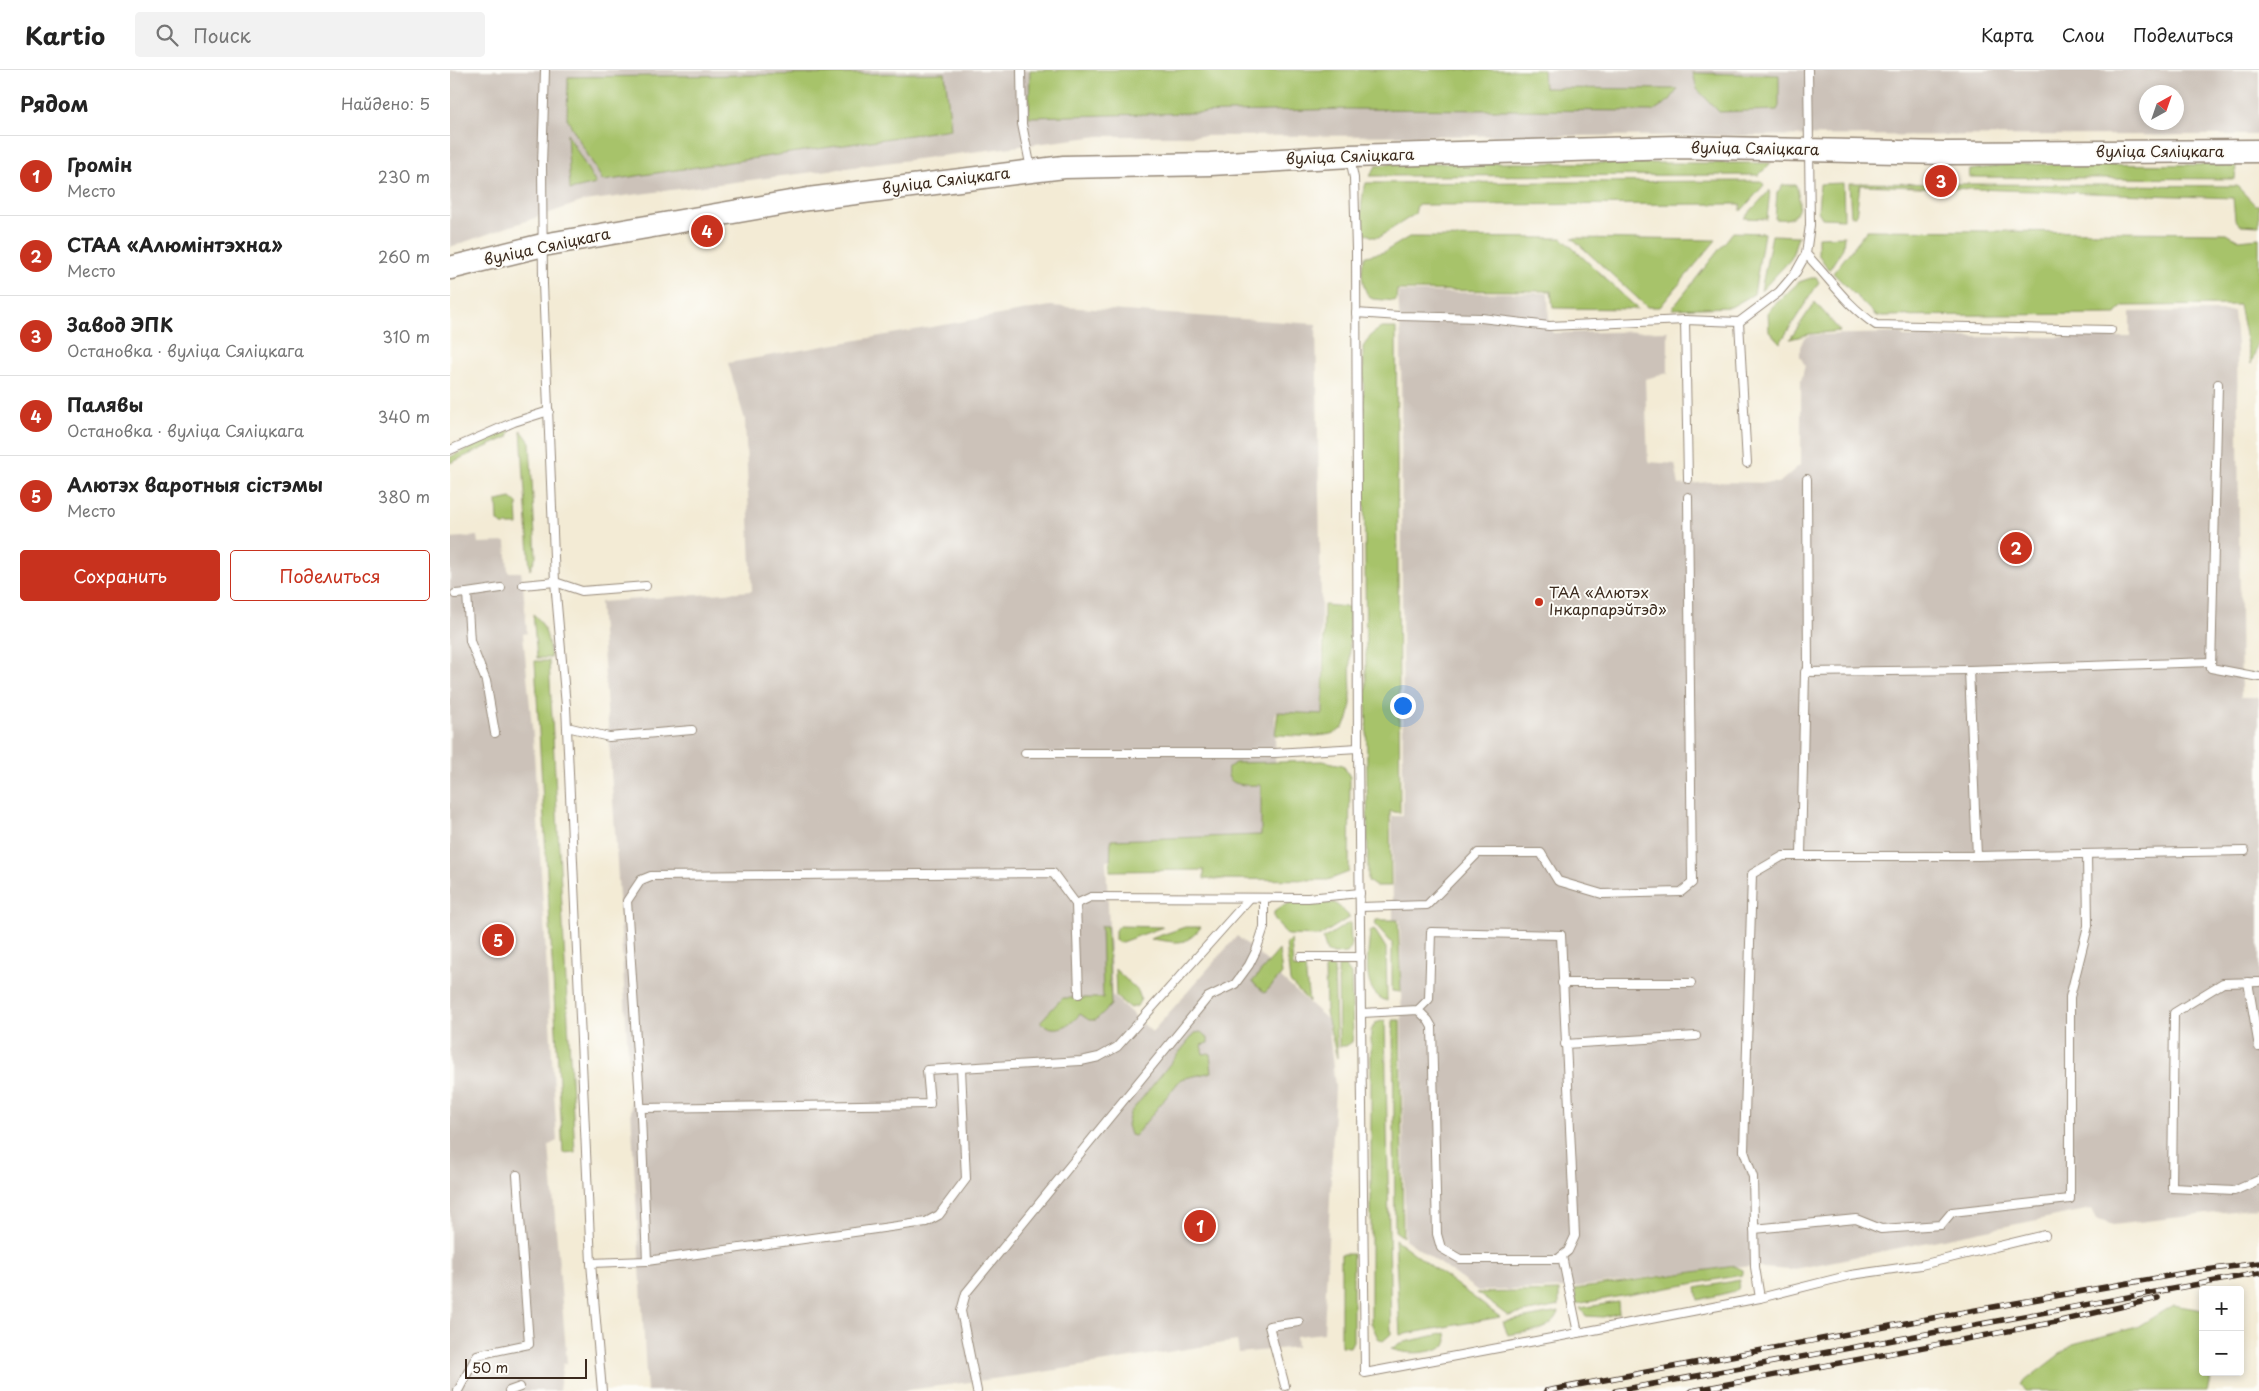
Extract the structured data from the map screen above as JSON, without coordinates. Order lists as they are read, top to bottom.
{
  "streets": {
    "main road": ["вуліца Сяліцкага"]
  },
  "places": ["ТАА «Алютэх Інкарпарэйтэд»"],
  "scale_bar": "50 m",
  "north": "top right",
  "page": {
    "header": "Kartio",
    "search": "Поиск",
    "nav": ["Карта", "Слои", "Поделиться"],
    "heading": ["Рядом", "Найдено: 5"],
    "list": [
      {
        "mark": "1",
        "name": "Громін",
        "note": "Место",
        "value": "230 m"
      },
      {
        "mark": "2",
        "name": "СТАА «Алюмінтэхна»",
        "note": "Место",
        "value": "260 m"
      },
      {
        "mark": "3",
        "name": "Завод ЭПК",
        "note": "Остановка · вуліца Сяліцкага",
        "value": "310 m"
      },
      {
        "mark": "4",
        "name": "Палявы",
        "note": "Остановка · вуліца Сяліцкага",
        "value": "340 m"
      },
      {
        "mark": "5",
        "name": "Алютэх варотныя сістэмы",
        "note": "Место",
        "value": "380 m"
      }
    ],
    "pins": [
      "3",
      "4",
      "2",
      "5",
      "1"
    ],
    "buttons": ["Сохранить", "Поделиться"],
    "map_buttons": ["+", "−"],
    "scale": "50 m"
  }
}
